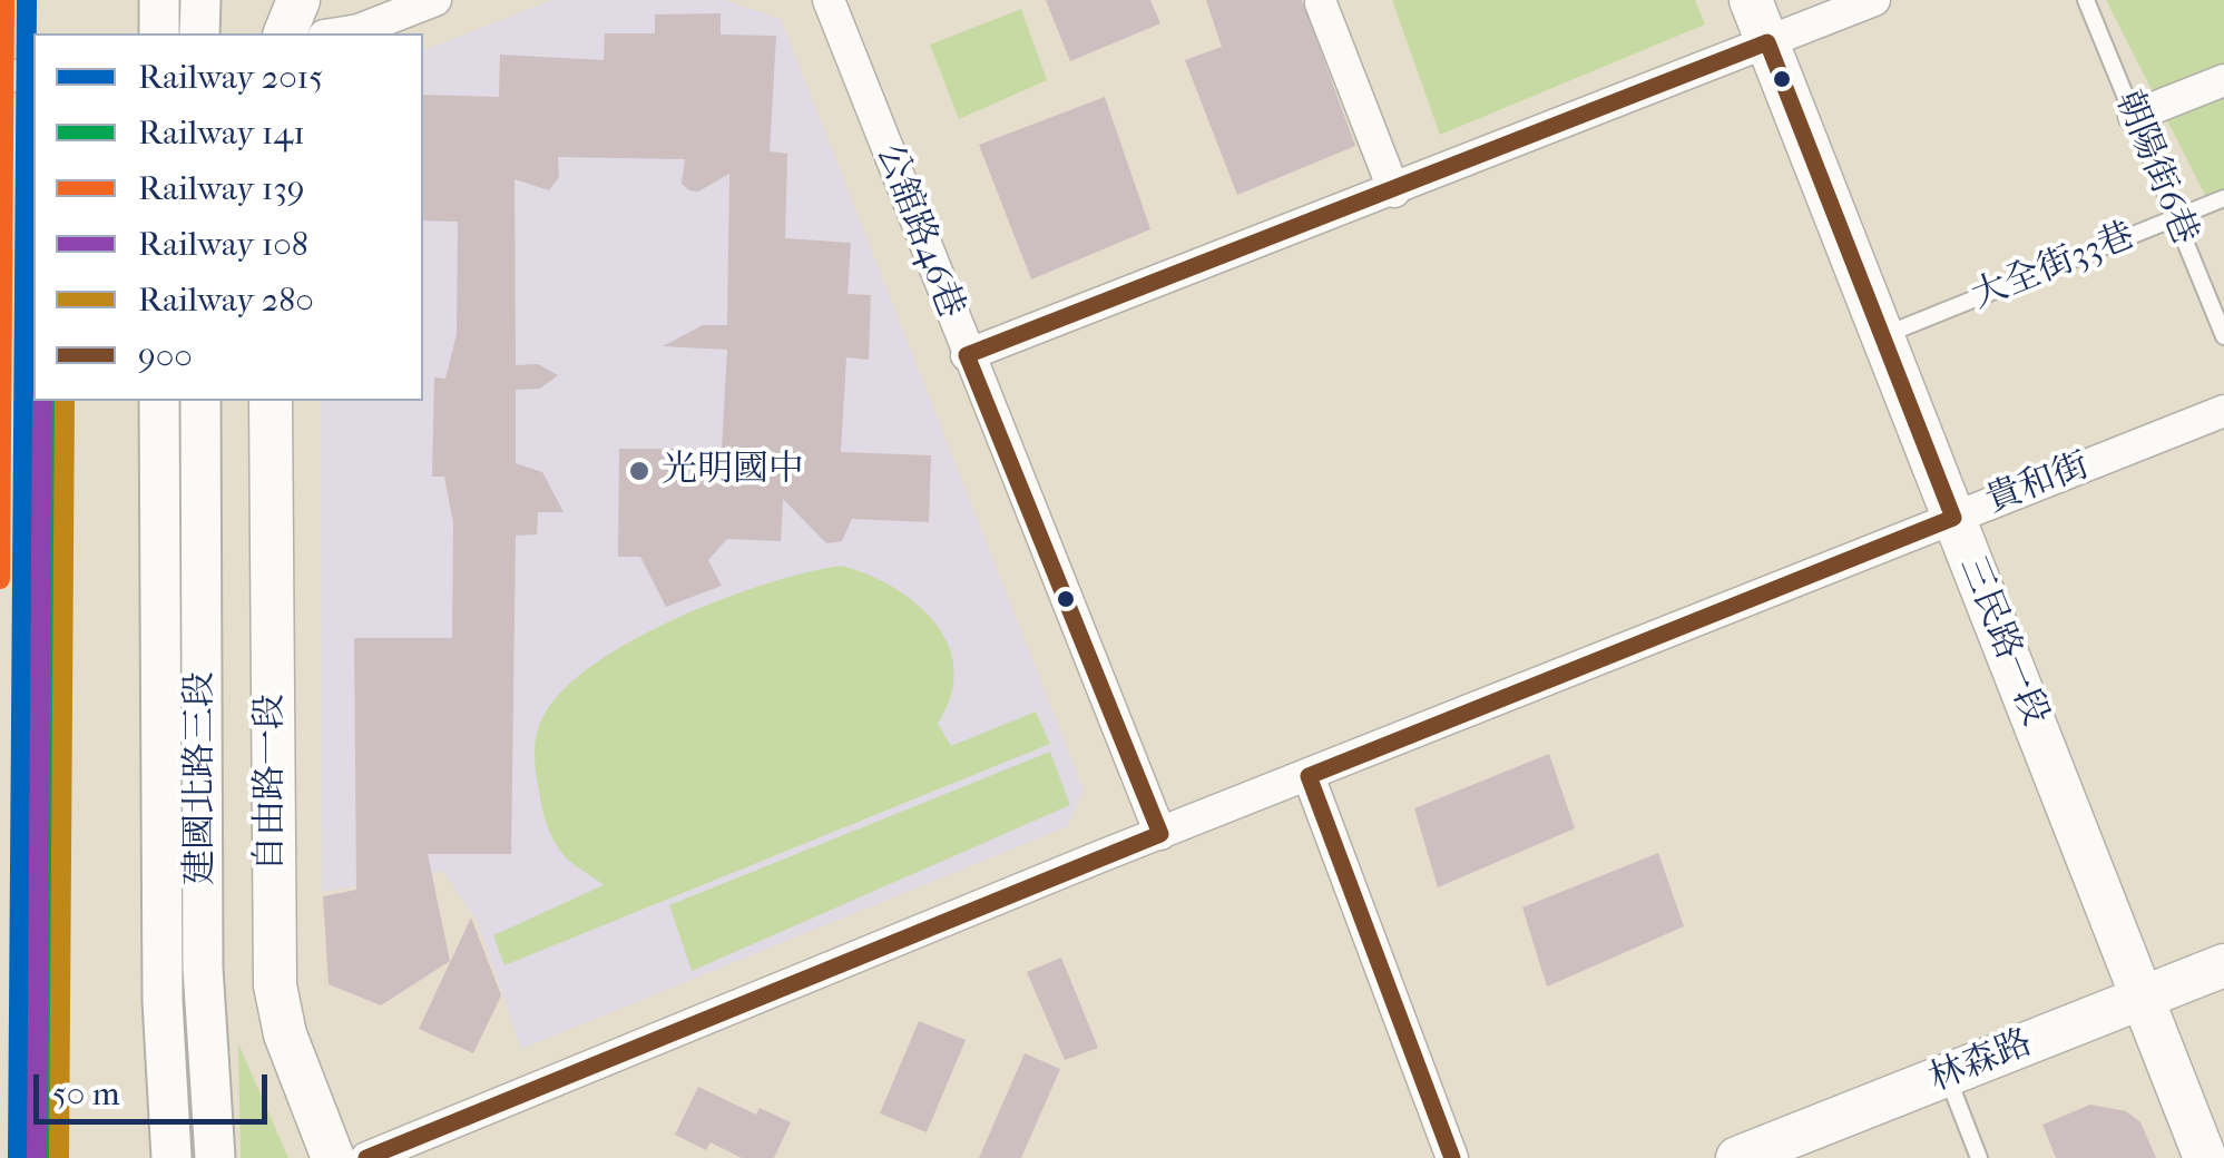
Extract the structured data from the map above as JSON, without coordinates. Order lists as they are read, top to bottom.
{
  "streets": {
    "main road": ["三民路一段", "自由路一段", "林森路"],
    "street": ["公舘路46巷", "貴和街", "建國北路三段"],
    "lane": ["朝陽街6巷", "大全街33巷"]
  },
  "crossings": [
    ["朝陽街6巷", "大全街33巷"],
    ["公舘路46巷", "貴和街"],
    ["大全街33巷", "三民路一段"],
    ["貴和街", "三民路一段"],
    ["三民路一段", "林森路"]
  ],
  "places": ["光明國中"],
  "lines": [
    "rail line 2015",
    "rail line 139",
    "transit line 900",
    "rail line 141",
    "rail line 108",
    "rail line 280"
  ],
  "legend": [
    "Railway 2015",
    "Railway 141",
    "Railway 139",
    "Railway 108",
    "Railway 280",
    "900"
  ],
  "scale_bar": "50 m"
}
